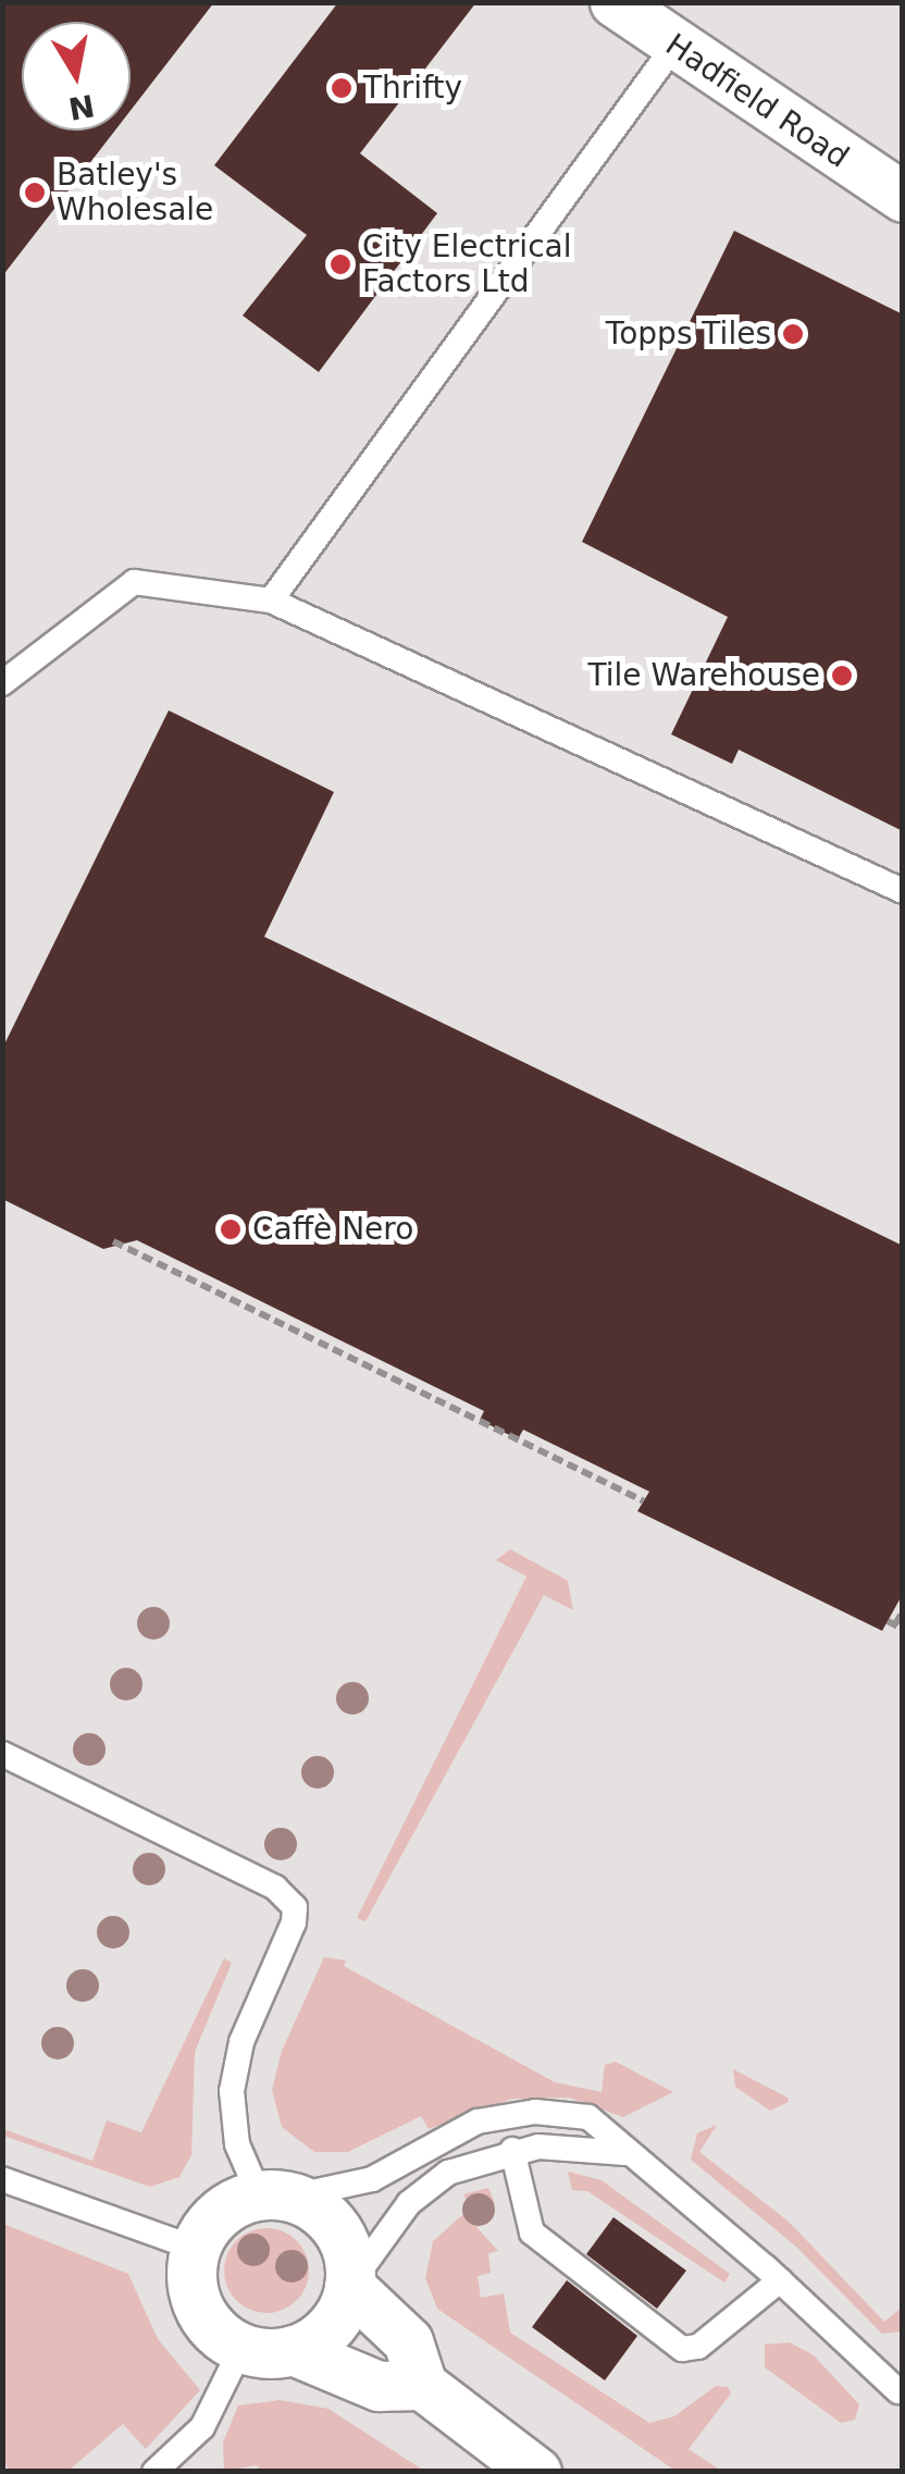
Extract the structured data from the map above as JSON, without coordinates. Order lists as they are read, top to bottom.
{
  "streets": {
    "street": ["Hadfield Road"]
  },
  "places": [
    "Thrifty",
    "Batley's Wholesale",
    "City Electrical Factors Ltd",
    "Topps Tiles",
    "Tile Warehouse",
    "Caffè Nero"
  ],
  "north": "bottom"
}
